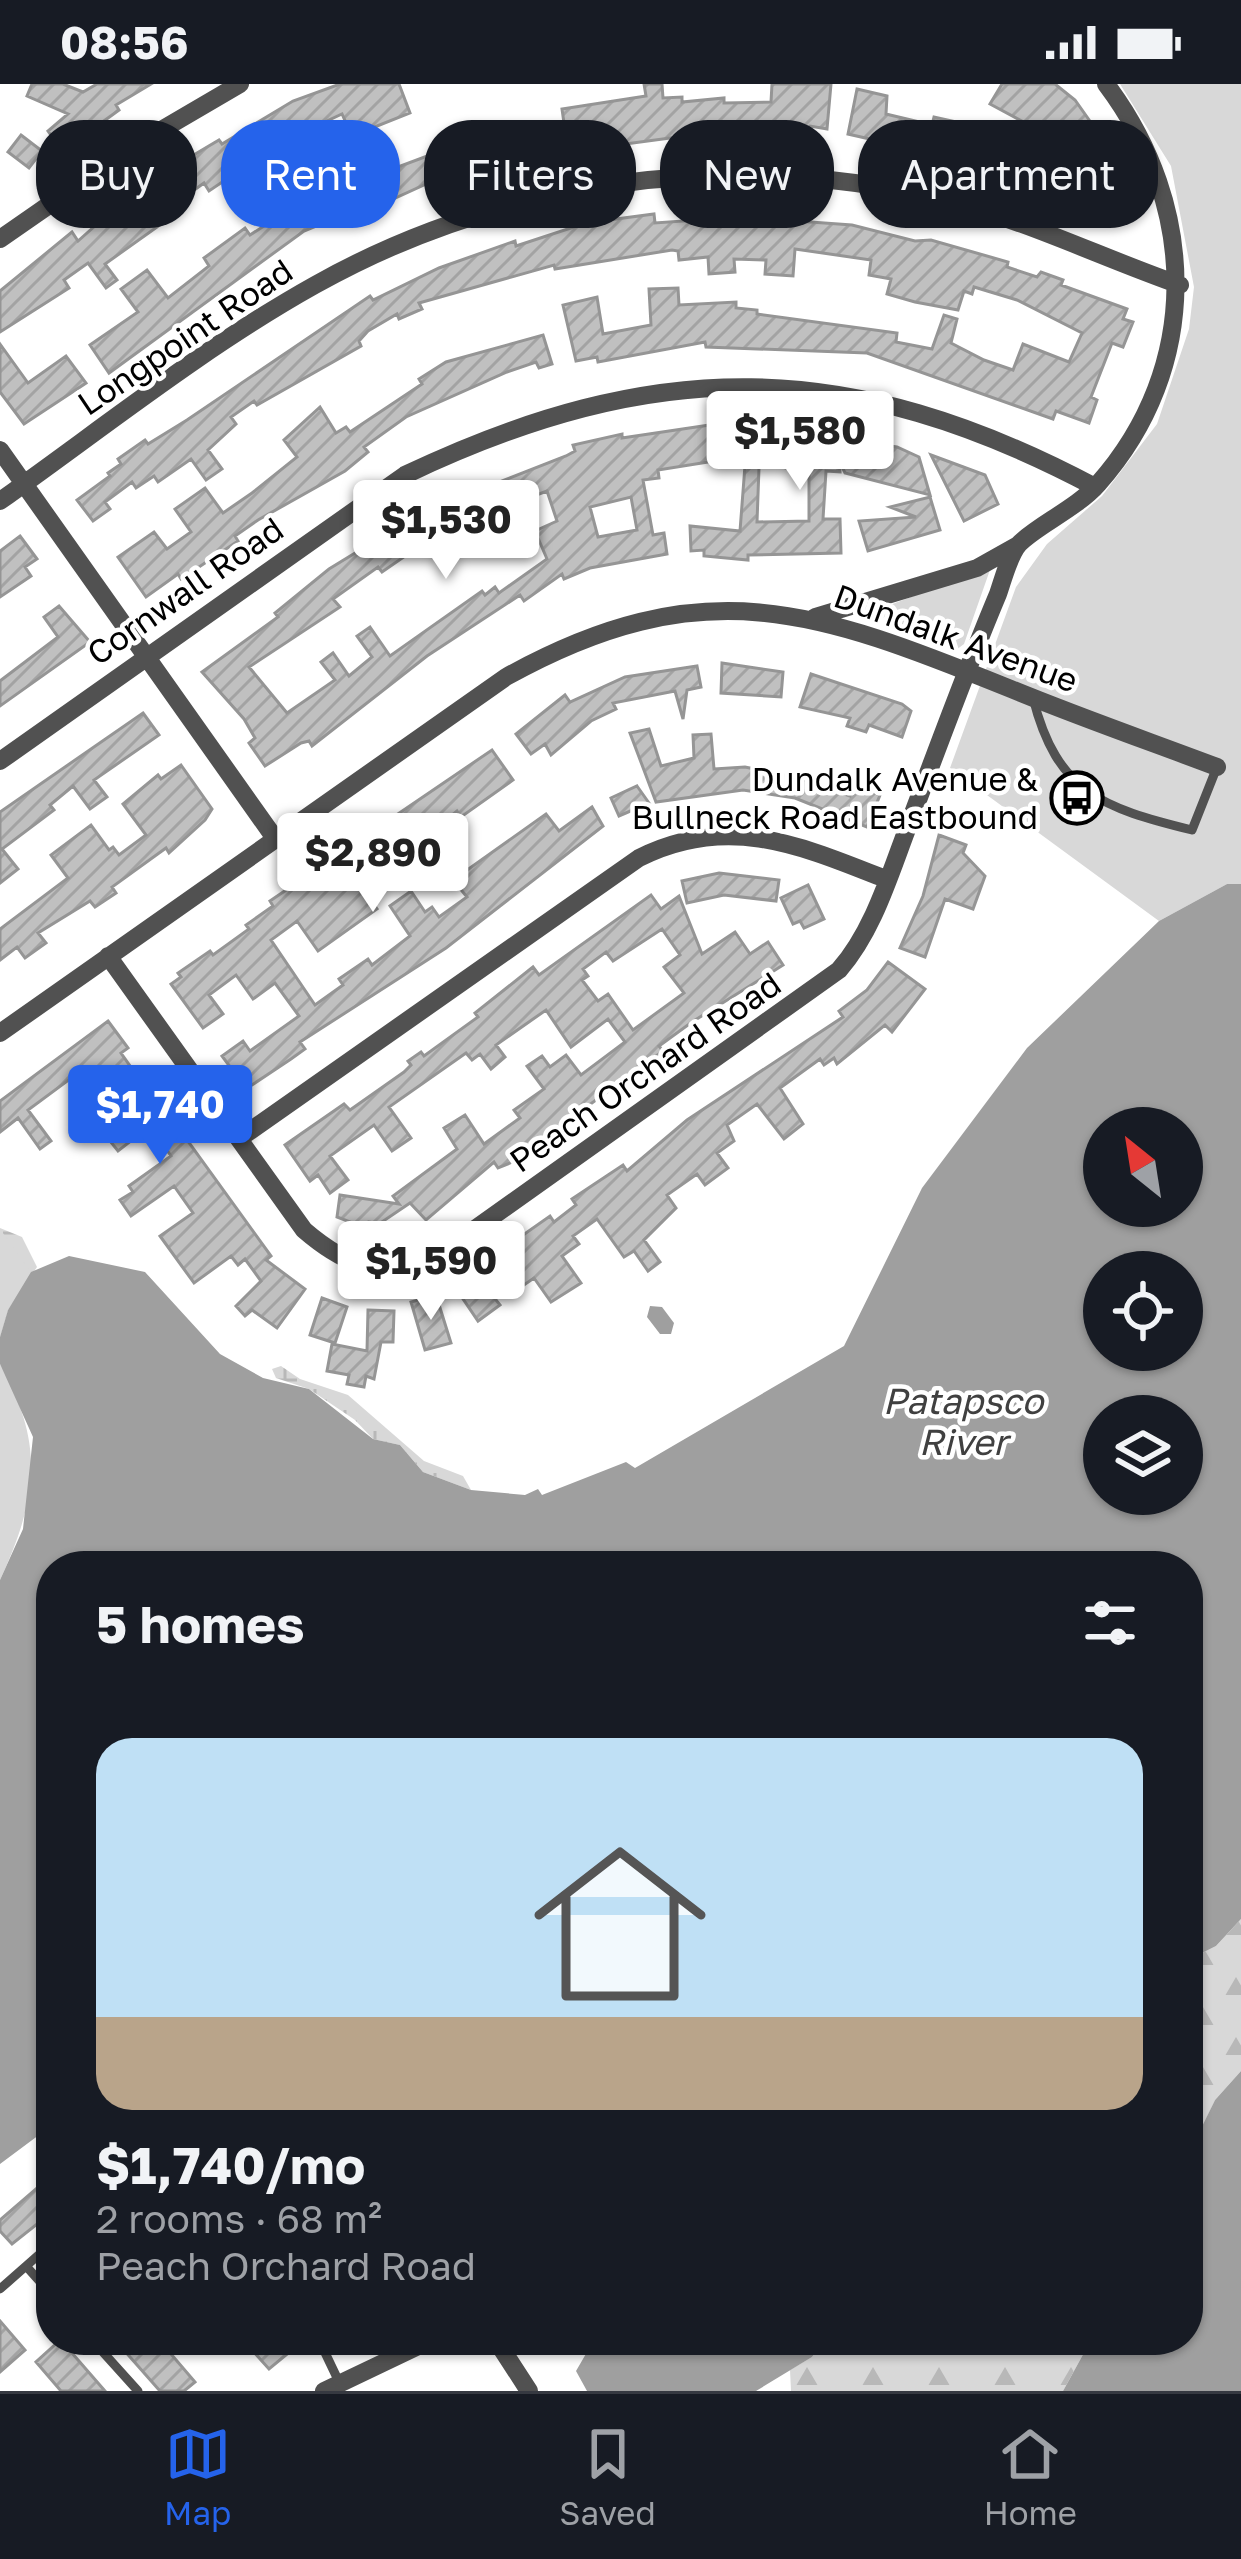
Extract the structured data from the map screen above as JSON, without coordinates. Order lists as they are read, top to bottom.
{
  "streets": {
    "street": [
      "Longpoint Road",
      "Cornwall Road",
      "Dundalk Avenue",
      "Peach Orchard Road"
    ]
  },
  "crossings": [
    ["Dundalk Avenue", "Peach Orchard Road"]
  ],
  "water": ["Patapsco River"],
  "places": {
    "bus stop": ["Dundalk Avenue & Bullneck Road Eastbound"]
  },
  "north": "top left",
  "page": {
    "status": "08:56",
    "chip": [
      "Buy",
      "Rent",
      "Filters",
      "New",
      "Apartment"
    ],
    "price": [
      "$1,580",
      "$1,530",
      "$2,890",
      "$1,740",
      "$1,590"
    ],
    "heading": "5 homes",
    "list": [
      {
        "name": "$1,740/mo",
        "note": "2 rooms · 68 m² · Peach Orchard Road"
      }
    ],
    "tabs": ["Map", "Saved", "Home"]
  }
}
